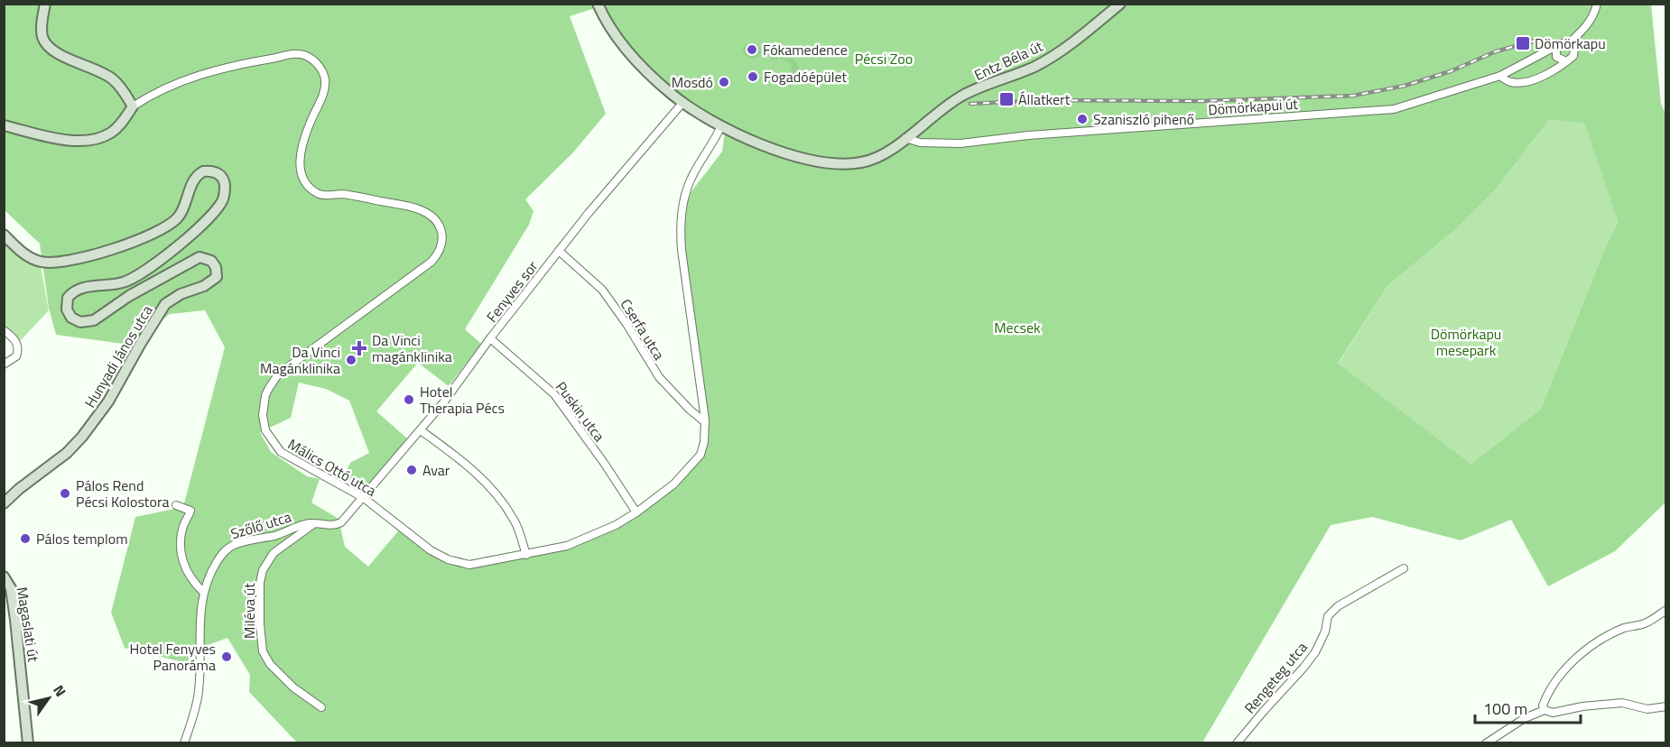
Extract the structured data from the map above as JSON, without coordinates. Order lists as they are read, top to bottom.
{
  "streets": {
    "street": [
      "Entz Béla út",
      "Dömörkapui út",
      "Fenyves sor",
      "Cserfa utca",
      "Hunyadi János utca",
      "Puskin utca",
      "Málics Ottó utca",
      "Szőlő utca",
      "Miléva út",
      "Magaslati út",
      "Rengeteg utca"
    ]
  },
  "crossings": [
    ["Entz Béla út", "Dömörkapui út"],
    ["Entz Béla út", "Fenyves sor"],
    ["Entz Béla út", "Málics Ottó utca"],
    ["Fenyves sor", "Cserfa utca"],
    ["Fenyves sor", "Puskin utca"],
    ["Fenyves sor", "Málics Ottó utca"],
    ["Fenyves sor", "Szőlő utca"],
    ["Cserfa utca", "Málics Ottó utca"],
    ["Puskin utca", "Málics Ottó utca"],
    ["Málics Ottó utca", "Szőlő utca"],
    ["Szőlő utca", "Miléva út"]
  ],
  "parks": ["Pécsi Zoo", "Mecsek", "Dömörkapu mesepark"],
  "places": {
    "transit": ["Dömörkapu", "Állatkert"],
    "other": [
      "Fókamedence",
      "Fogadóépület",
      "Mosdó",
      "Szaniszló pihenő",
      "Da Vinci Magánklinika",
      "Hotel Therapia Pécs",
      "Avar",
      "Pálos Rend Pécsi Kolostora",
      "Pálos templom",
      "Hotel Fenyves Panoráma"
    ],
    "health": ["Da Vinci magánklinika"]
  },
  "scale_bar": "100 m",
  "north": "top right"
}
